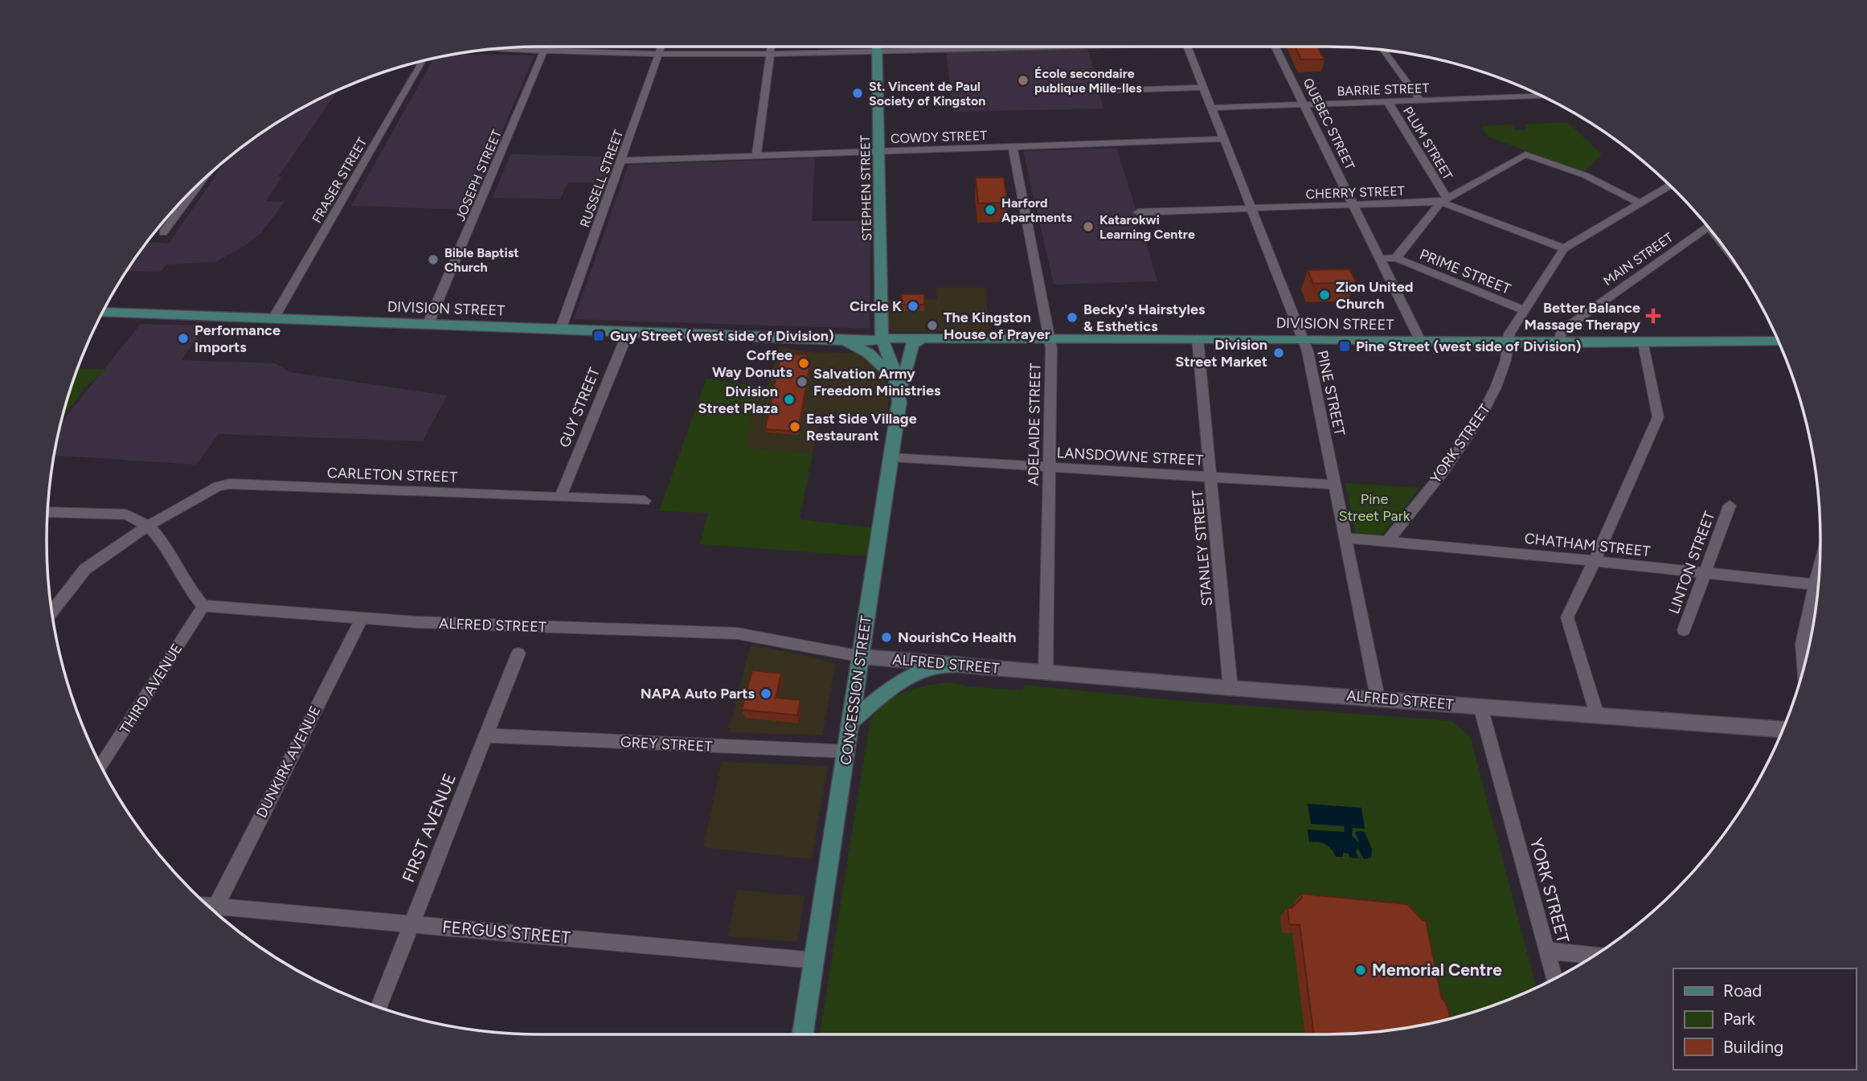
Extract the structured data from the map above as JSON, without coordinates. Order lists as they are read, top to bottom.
{
  "streets": {
    "main road": ["STEPHEN STREET", "DIVISION STREET", "CONCESSION STREET"],
    "street": [
      "BARRIE STREET",
      "QUEBEC STREET",
      "COWDY STREET",
      "PLUM STREET",
      "JOSEPH STREET",
      "RUSSELL STREET",
      "FRASER STREET",
      "CHERRY STREET",
      "MAIN STREET",
      "PRIME STREET",
      "PINE STREET",
      "GUY STREET",
      "ADELAIDE STREET",
      "YORK STREET",
      "LANSDOWNE STREET",
      "CARLETON STREET",
      "CHATHAM STREET",
      "STANLEY STREET",
      "LINTON STREET",
      "ALFRED STREET",
      "THIRD AVENUE",
      "GREY STREET",
      "DUNKIRK AVENUE",
      "FIRST AVENUE",
      "FERGUS STREET"
    ]
  },
  "crossings": [
    ["BARRIE STREET", "QUEBEC STREET"],
    ["BARRIE STREET", "PLUM STREET"],
    ["BARRIE STREET", "PINE STREET"],
    ["QUEBEC STREET", "CHERRY STREET"],
    ["QUEBEC STREET", "DIVISION STREET"],
    ["COWDY STREET", "RUSSELL STREET"],
    ["COWDY STREET", "STEPHEN STREET"],
    ["COWDY STREET", "PINE STREET"],
    ["COWDY STREET", "ADELAIDE STREET"],
    ["PLUM STREET", "CHERRY STREET"],
    ["JOSEPH STREET", "DIVISION STREET"],
    ["RUSSELL STREET", "DIVISION STREET"],
    ["FRASER STREET", "DIVISION STREET"],
    ["STEPHEN STREET", "DIVISION STREET"],
    ["STEPHEN STREET", "CONCESSION STREET"],
    ["CHERRY STREET", "PINE STREET"],
    ["CHERRY STREET", "YORK STREET"],
    ["MAIN STREET", "DIVISION STREET"],
    ["PRIME STREET", "YORK STREET"],
    ["DIVISION STREET", "PINE STREET"],
    ["DIVISION STREET", "GUY STREET"],
    ["DIVISION STREET", "ADELAIDE STREET"],
    ["DIVISION STREET", "YORK STREET"],
    ["DIVISION STREET", "STANLEY STREET"],
    ["DIVISION STREET", "CONCESSION STREET"],
    ["PINE STREET", "LANSDOWNE STREET"],
    ["PINE STREET", "CHATHAM STREET"],
    ["PINE STREET", "ALFRED STREET"],
    ["GUY STREET", "CARLETON STREET"],
    ["ADELAIDE STREET", "LANSDOWNE STREET"],
    ["ADELAIDE STREET", "ALFRED STREET"],
    ["YORK STREET", "CHATHAM STREET"],
    ["YORK STREET", "ALFRED STREET"],
    ["LANSDOWNE STREET", "STANLEY STREET"],
    ["LANSDOWNE STREET", "CONCESSION STREET"],
    ["CHATHAM STREET", "LINTON STREET"],
    ["STANLEY STREET", "ALFRED STREET"],
    ["ALFRED STREET", "THIRD AVENUE"],
    ["ALFRED STREET", "CONCESSION STREET"],
    ["ALFRED STREET", "DUNKIRK AVENUE"],
    ["CONCESSION STREET", "GREY STREET"],
    ["CONCESSION STREET", "FERGUS STREET"],
    ["GREY STREET", "FIRST AVENUE"],
    ["DUNKIRK AVENUE", "FERGUS STREET"],
    ["FIRST AVENUE", "FERGUS STREET"]
  ],
  "parks": ["Pine Street Park"],
  "places": {
    "other": [
      "École secondaire publique Mille-Iles",
      "St. Vincent de Paul Society of Kingston",
      "Harford Apartments",
      "Katarokwi Learning Centre",
      "Bible Baptist Church",
      "Zion United Church",
      "Circle K",
      "Becky's Hairstyles & Esthetics",
      "The Kingston House of Prayer",
      "Performance Imports",
      "Division Street Market",
      "Coffee Way Donuts",
      "Salvation Army Freedom Ministries",
      "Division Street Plaza",
      "East Side Village Restaurant",
      "NourishCo Health",
      "NAPA Auto Parts",
      "Memorial Centre"
    ],
    "health": ["Better Balance Massage Therapy"],
    "transit": ["Guy Street (west side of Division)", "Pine Street (west side of Division)"]
  },
  "legend": ["Road", "Park", "Building"]
}
